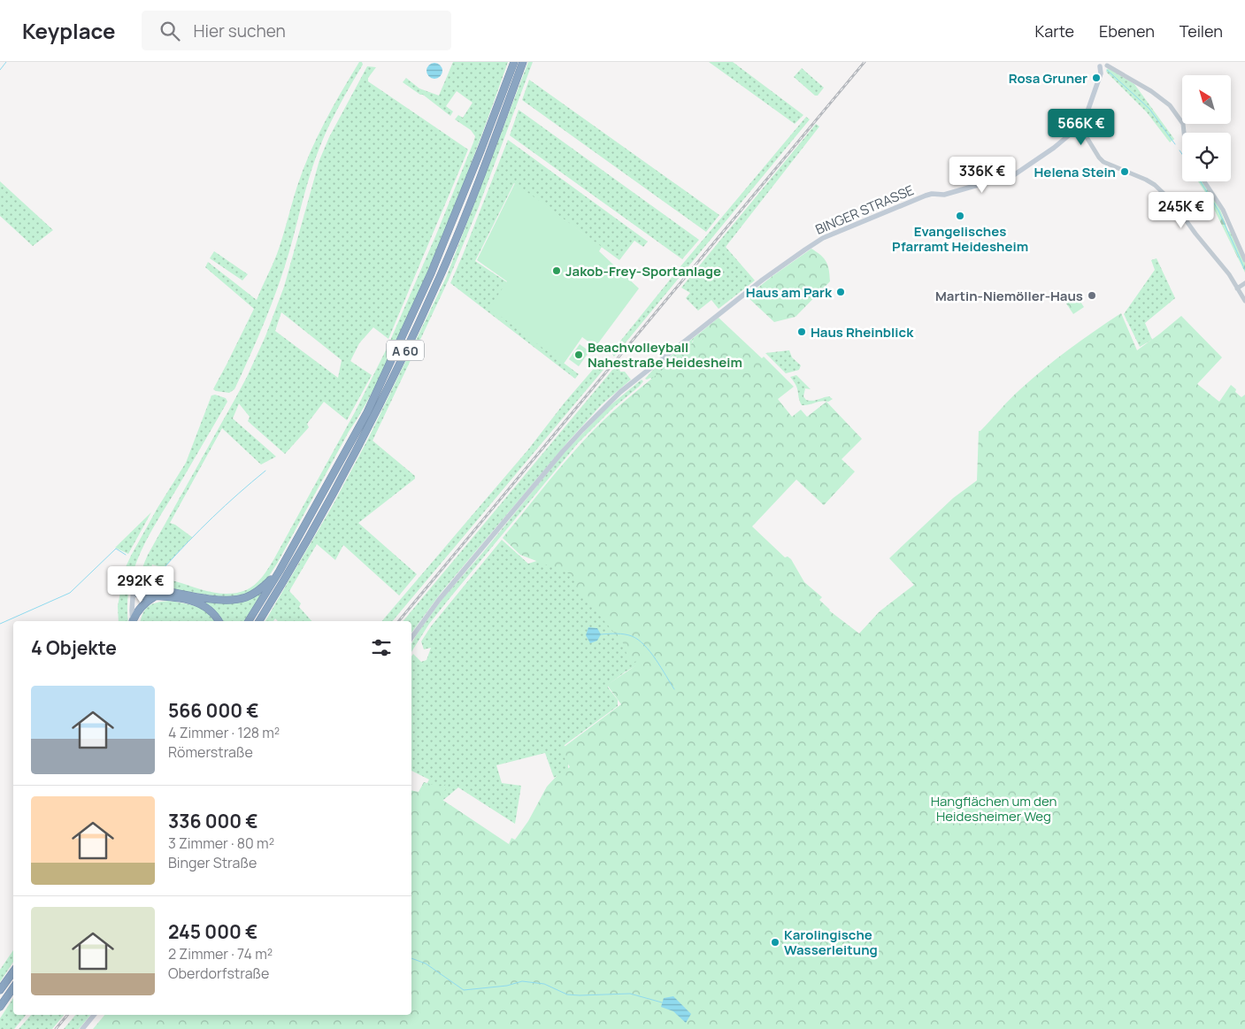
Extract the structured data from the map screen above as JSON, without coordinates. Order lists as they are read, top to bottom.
{
  "streets": {
    "highway": ["A 60"],
    "main road": ["BINGER STRASSE"]
  },
  "parks": ["Hangflächen um den Heidesheimer Weg"],
  "places": [
    "Rosa Gruner",
    "Helena Stein",
    "Evangelisches Pfarramt Heidesheim",
    "Jakob-Frey-Sportanlage",
    "Haus am Park",
    "Martin-Niemöller-Haus",
    "Haus Rheinblick",
    "Beachvolleyball Nahestraße Heidesheim",
    "Karolingische Wasserleitung"
  ],
  "north": "top left",
  "page": {
    "header": "Keyplace",
    "search": "Hier suchen",
    "nav": ["Karte", "Ebenen", "Teilen"],
    "price": [
      "566K €",
      "336K €",
      "245K €",
      "292K €"
    ],
    "heading": "4 Objekte",
    "list": [
      {
        "name": "566 000 €",
        "note": "4 Zimmer · 128 m² · Römerstraße"
      },
      {
        "name": "336 000 €",
        "note": "3 Zimmer · 80 m² · Binger Straße"
      },
      {
        "name": "245 000 €",
        "note": "2 Zimmer · 74 m² · Oberdorfstraße"
      }
    ]
  }
}
